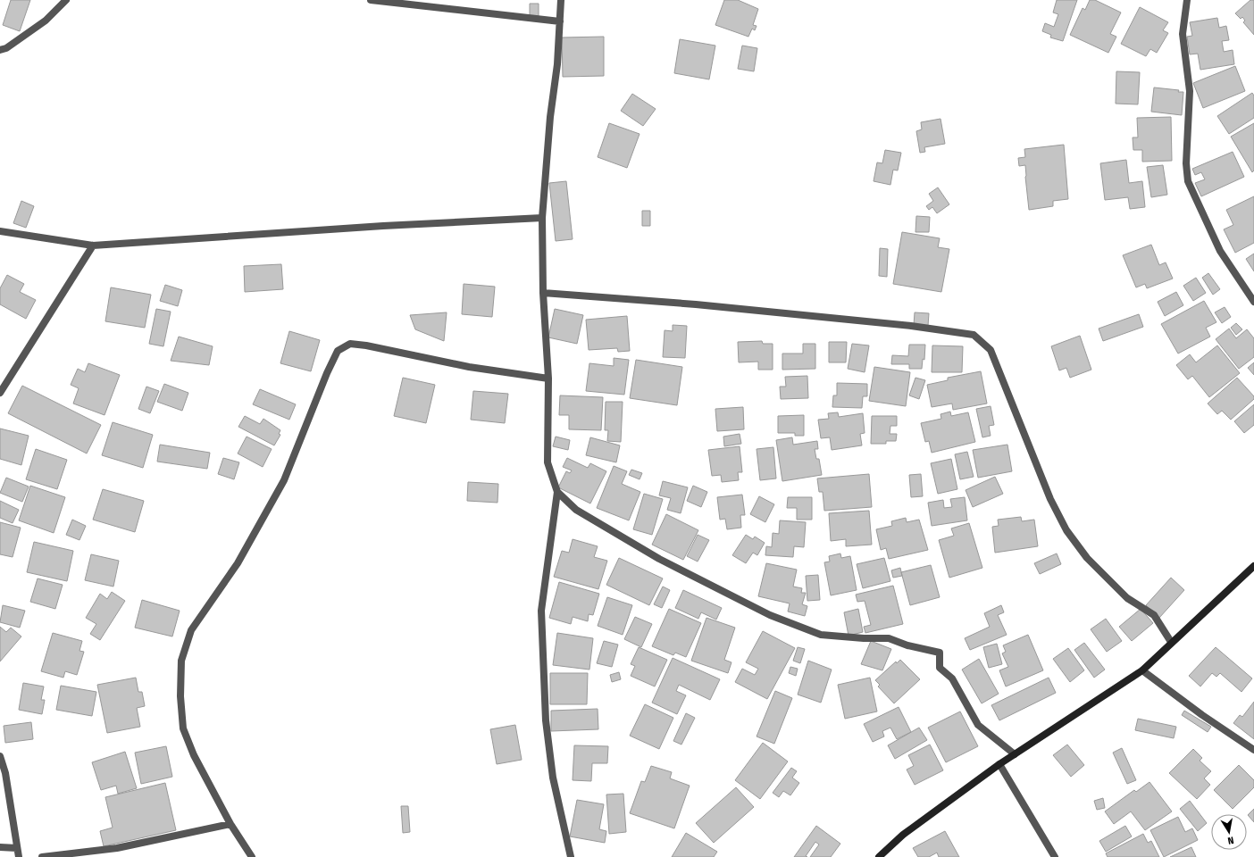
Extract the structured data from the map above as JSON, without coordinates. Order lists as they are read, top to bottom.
{
  "north": "bottom"
}
